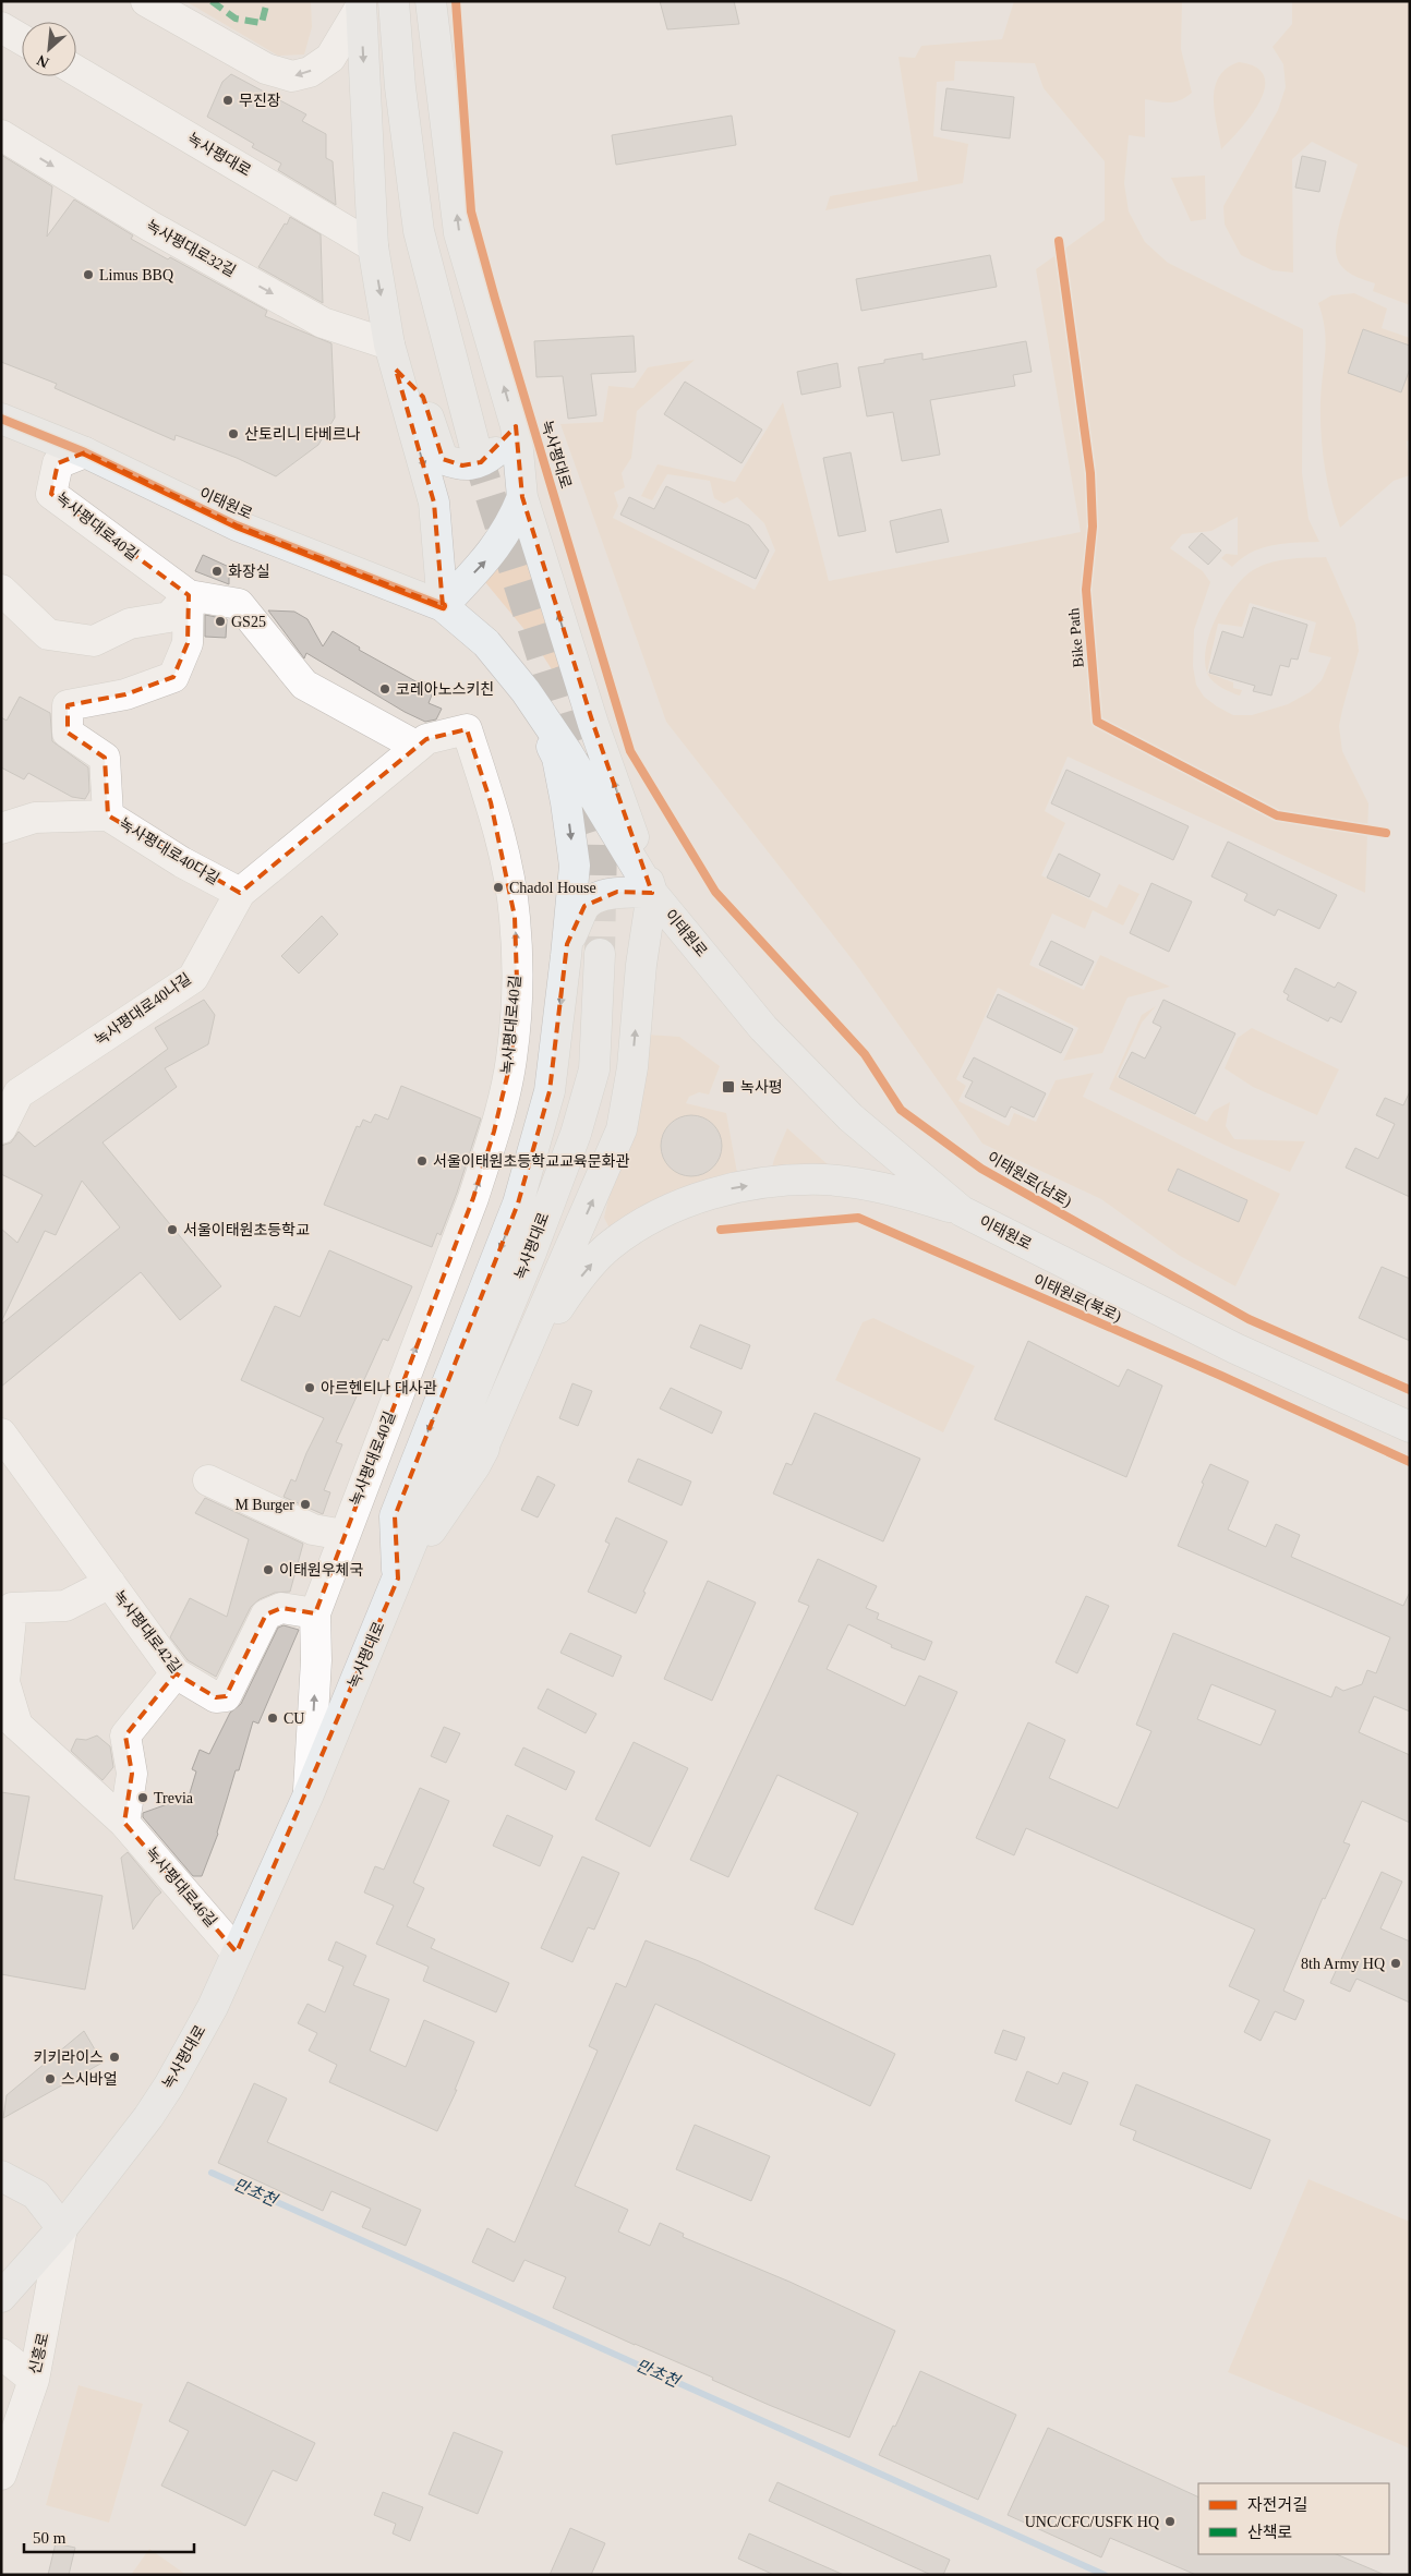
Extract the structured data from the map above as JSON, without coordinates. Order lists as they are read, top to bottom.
{
  "streets": {
    "main road": ["녹사평대로", "이태원로"],
    "street": [
      "녹사평대로32길",
      "녹사평대로40길",
      "녹사평대로40다길",
      "녹사평대로40나길",
      "녹사평대로42길",
      "녹사평대로46길",
      "신흥로"
    ],
    "cycle path": ["Bike Path", "이태원로(남로)", "이태원로(북로)"]
  },
  "crossings": [
    ["녹사평대로", "녹사평대로40길"],
    ["녹사평대로", "녹사평대로46길"],
    ["녹사평대로", "신흥로"],
    ["이태원로", "녹사평대로40길"],
    ["녹사평대로40길", "녹사평대로40나길"],
    ["녹사평대로40길", "녹사평대로42길"],
    ["녹사평대로40다길", "녹사평대로40나길"],
    ["녹사평대로42길", "녹사평대로46길"]
  ],
  "one_way": ["녹사평대로32길", "녹사평대로40길"],
  "water": ["만초천"],
  "places": {
    "other": [
      "무진장",
      "Limus BBQ",
      "산토리니 타베르나",
      "화장실",
      "GS25",
      "코레아노스키친",
      "Chadol House",
      "서울이태원초등학교교육문화관",
      "서울이태원초등학교",
      "아르헨티나 대사관",
      "M Burger",
      "이태원우체국",
      "CU",
      "Trevia",
      "8th Army HQ",
      "키키라이스",
      "스시바얼",
      "UNC/CFC/USFK HQ"
    ],
    "transit": ["녹사평"]
  },
  "legend": ["자전거길", "산책로"],
  "scale_bar": "50 m",
  "north": "bottom left"
}
